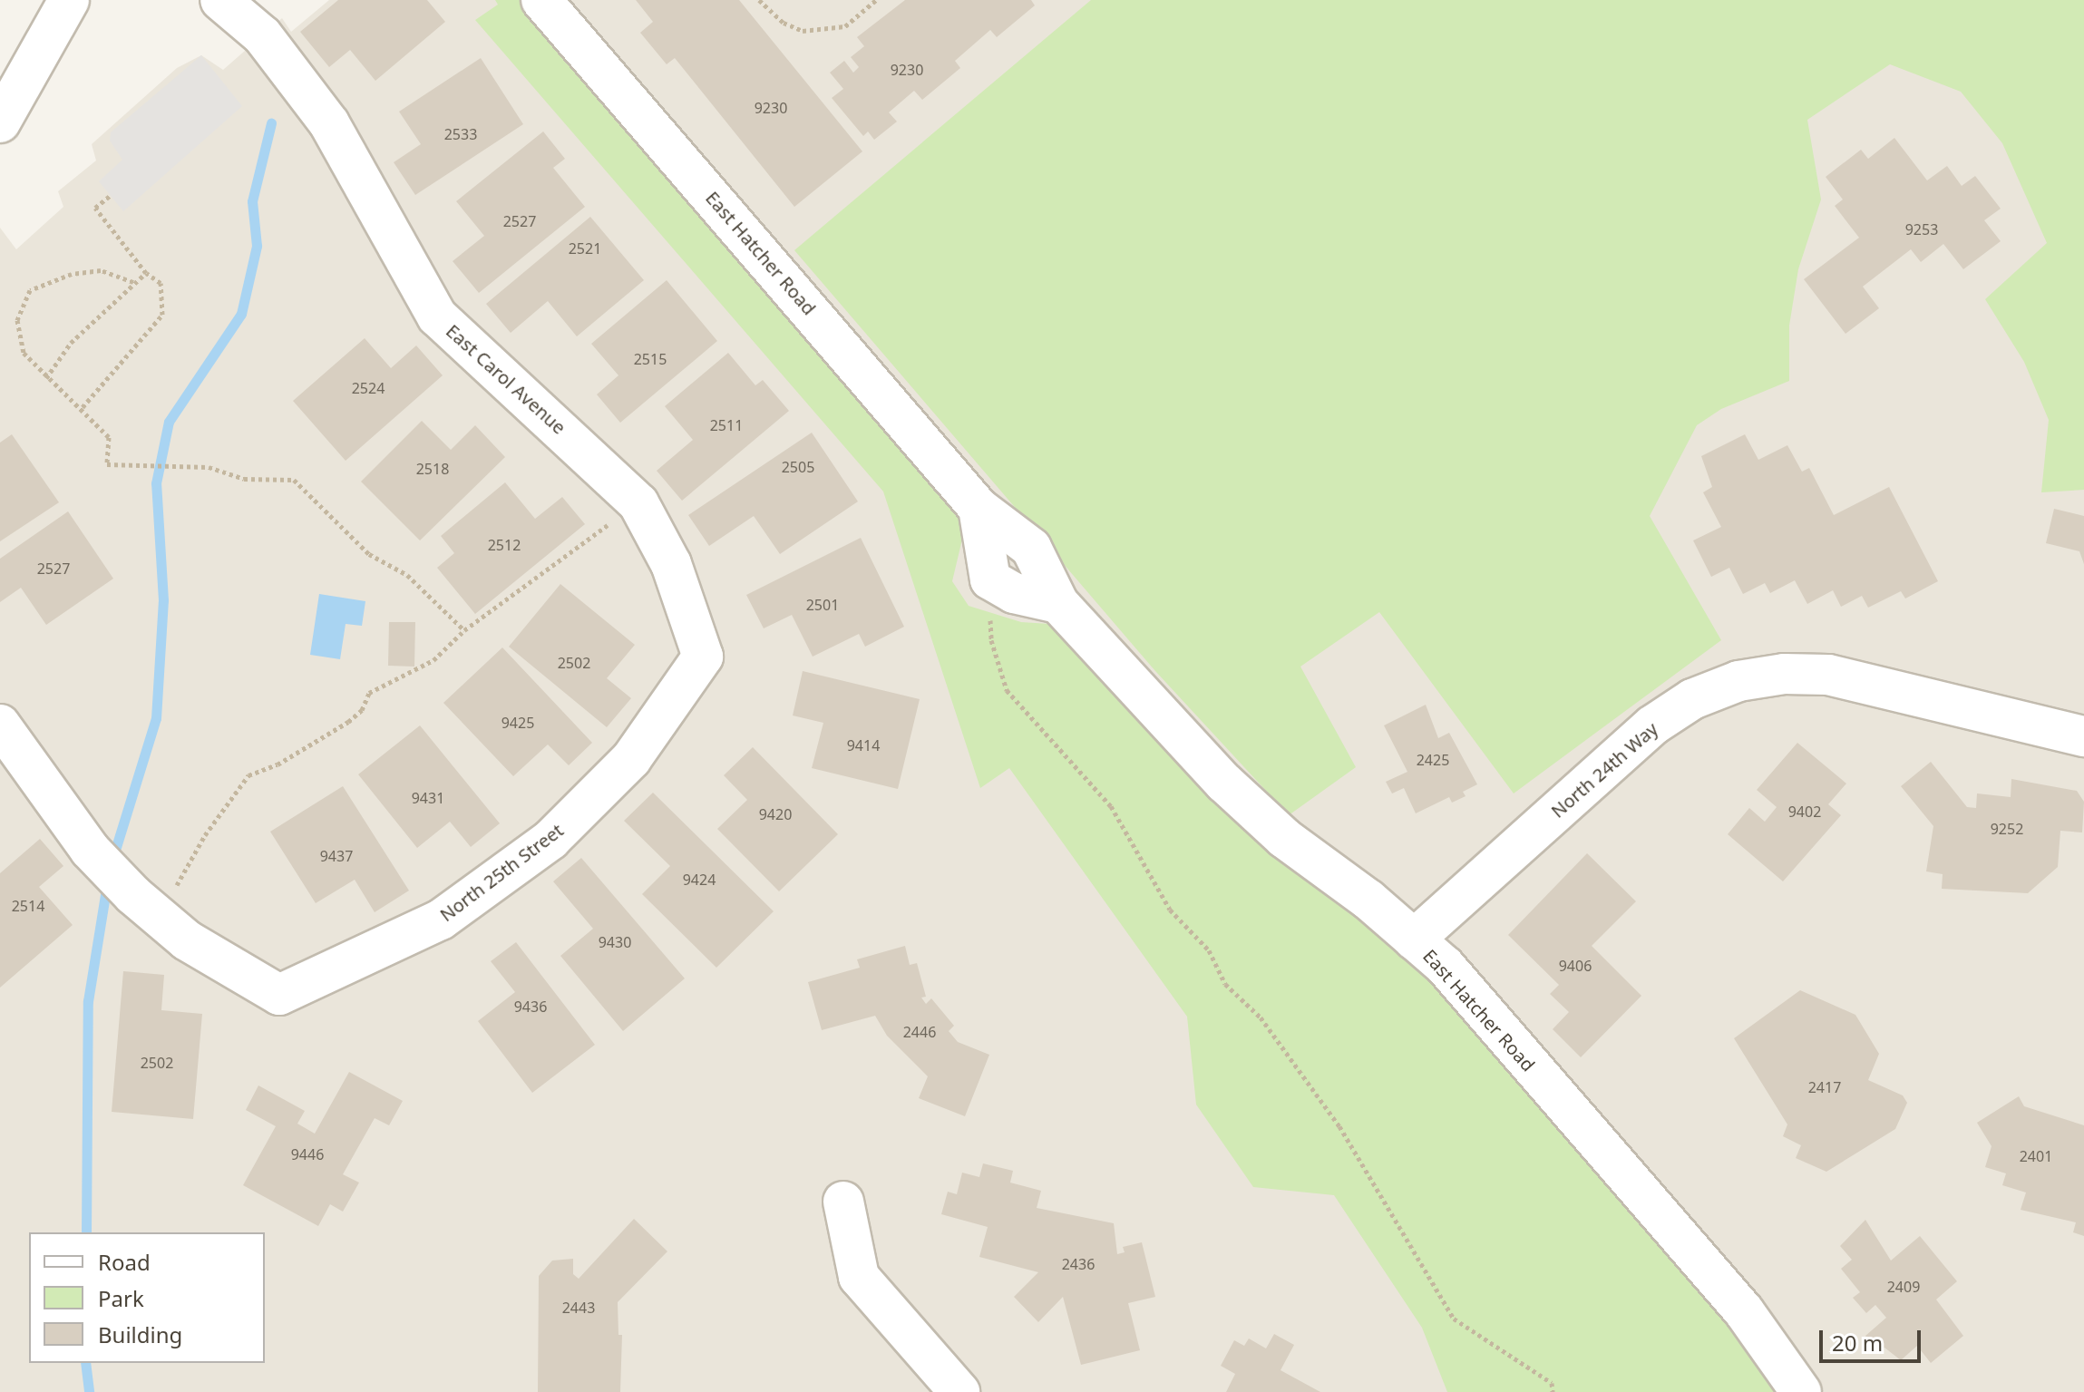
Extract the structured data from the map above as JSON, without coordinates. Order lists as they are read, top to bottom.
{
  "streets": {
    "street": [
      "East Hatcher Road",
      "East Carol Avenue",
      "North 24th Way",
      "North 25th Street"
    ]
  },
  "crossings": [
    ["East Hatcher Road", "North 24th Way"],
    ["East Carol Avenue", "North 25th Street"]
  ],
  "house_numbers": [
    "9230",
    "9230",
    "2533",
    "2527",
    "9253",
    "2521",
    "2515",
    "2524",
    "2511",
    "2505",
    "2518",
    "2512",
    "2527",
    "2501",
    "2502",
    "9425",
    "9414",
    "2425",
    "9431",
    "9402",
    "9420",
    "9252",
    "9437",
    "9424",
    "2514",
    "9430",
    "9406",
    "9436",
    "2446",
    "2502",
    "2417",
    "9446",
    "2401",
    "2436",
    "2409",
    "2443"
  ],
  "legend": ["Road", "Park", "Building"],
  "scale_bar": "20 m"
}
